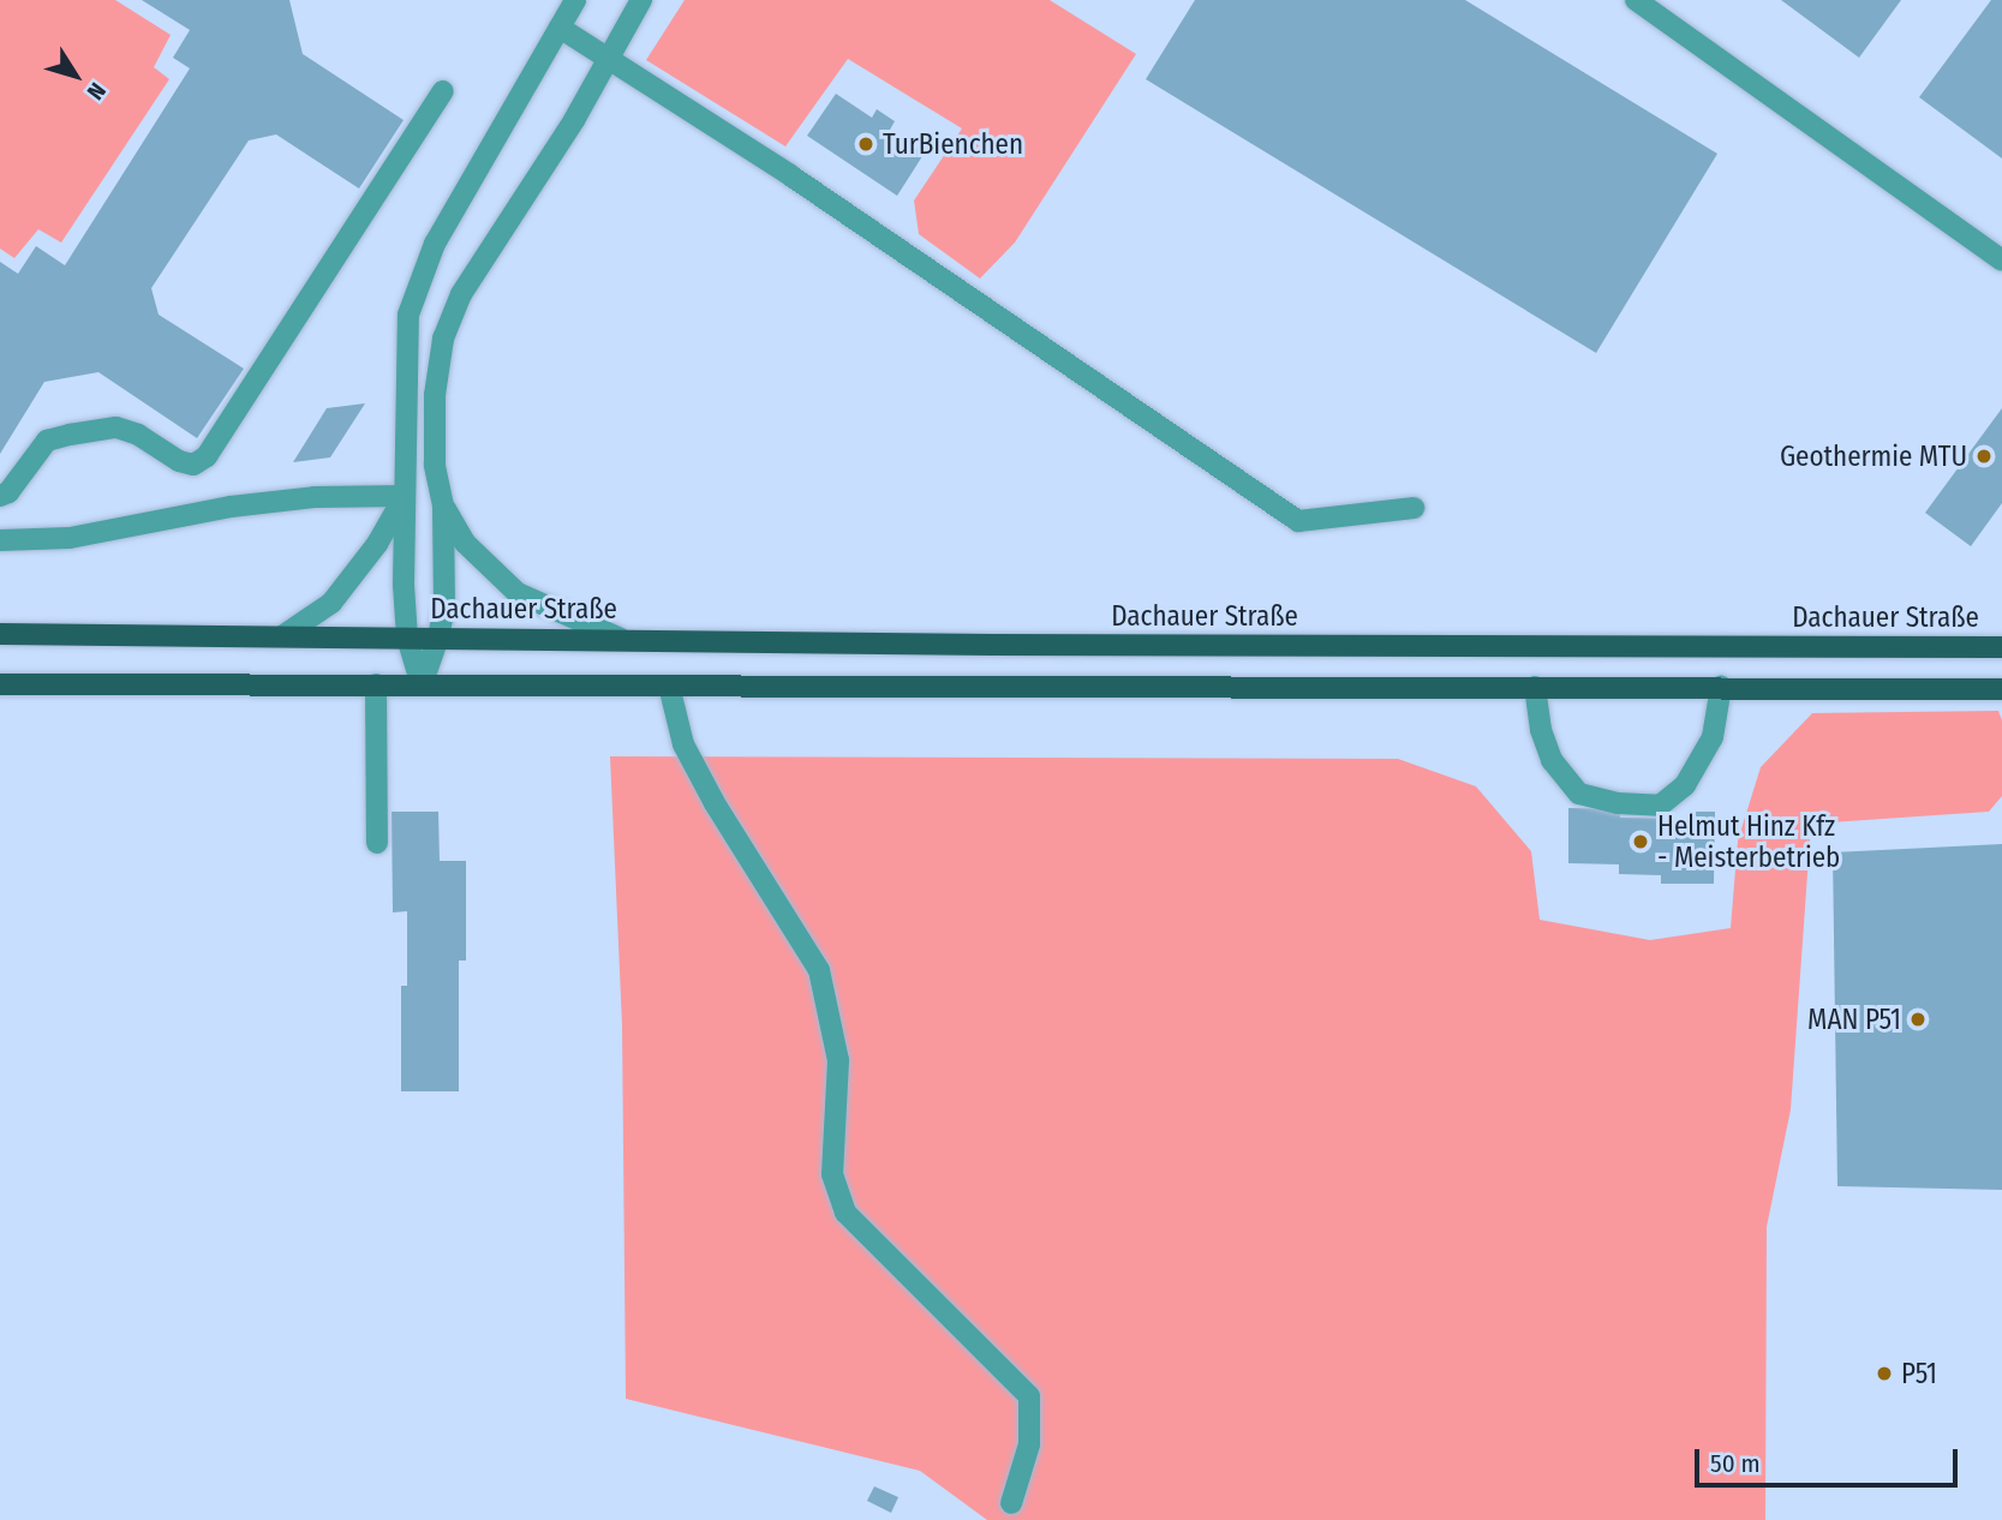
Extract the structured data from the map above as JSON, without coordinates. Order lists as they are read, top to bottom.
{
  "streets": {
    "main road": ["Dachauer Straße"]
  },
  "places": [
    "TurBienchen",
    "Geothermie MTU",
    "Helmut Hinz Kfz - Meisterbetrieb",
    "MAN P51",
    "P51"
  ],
  "scale_bar": "50 m",
  "north": "bottom right"
}
